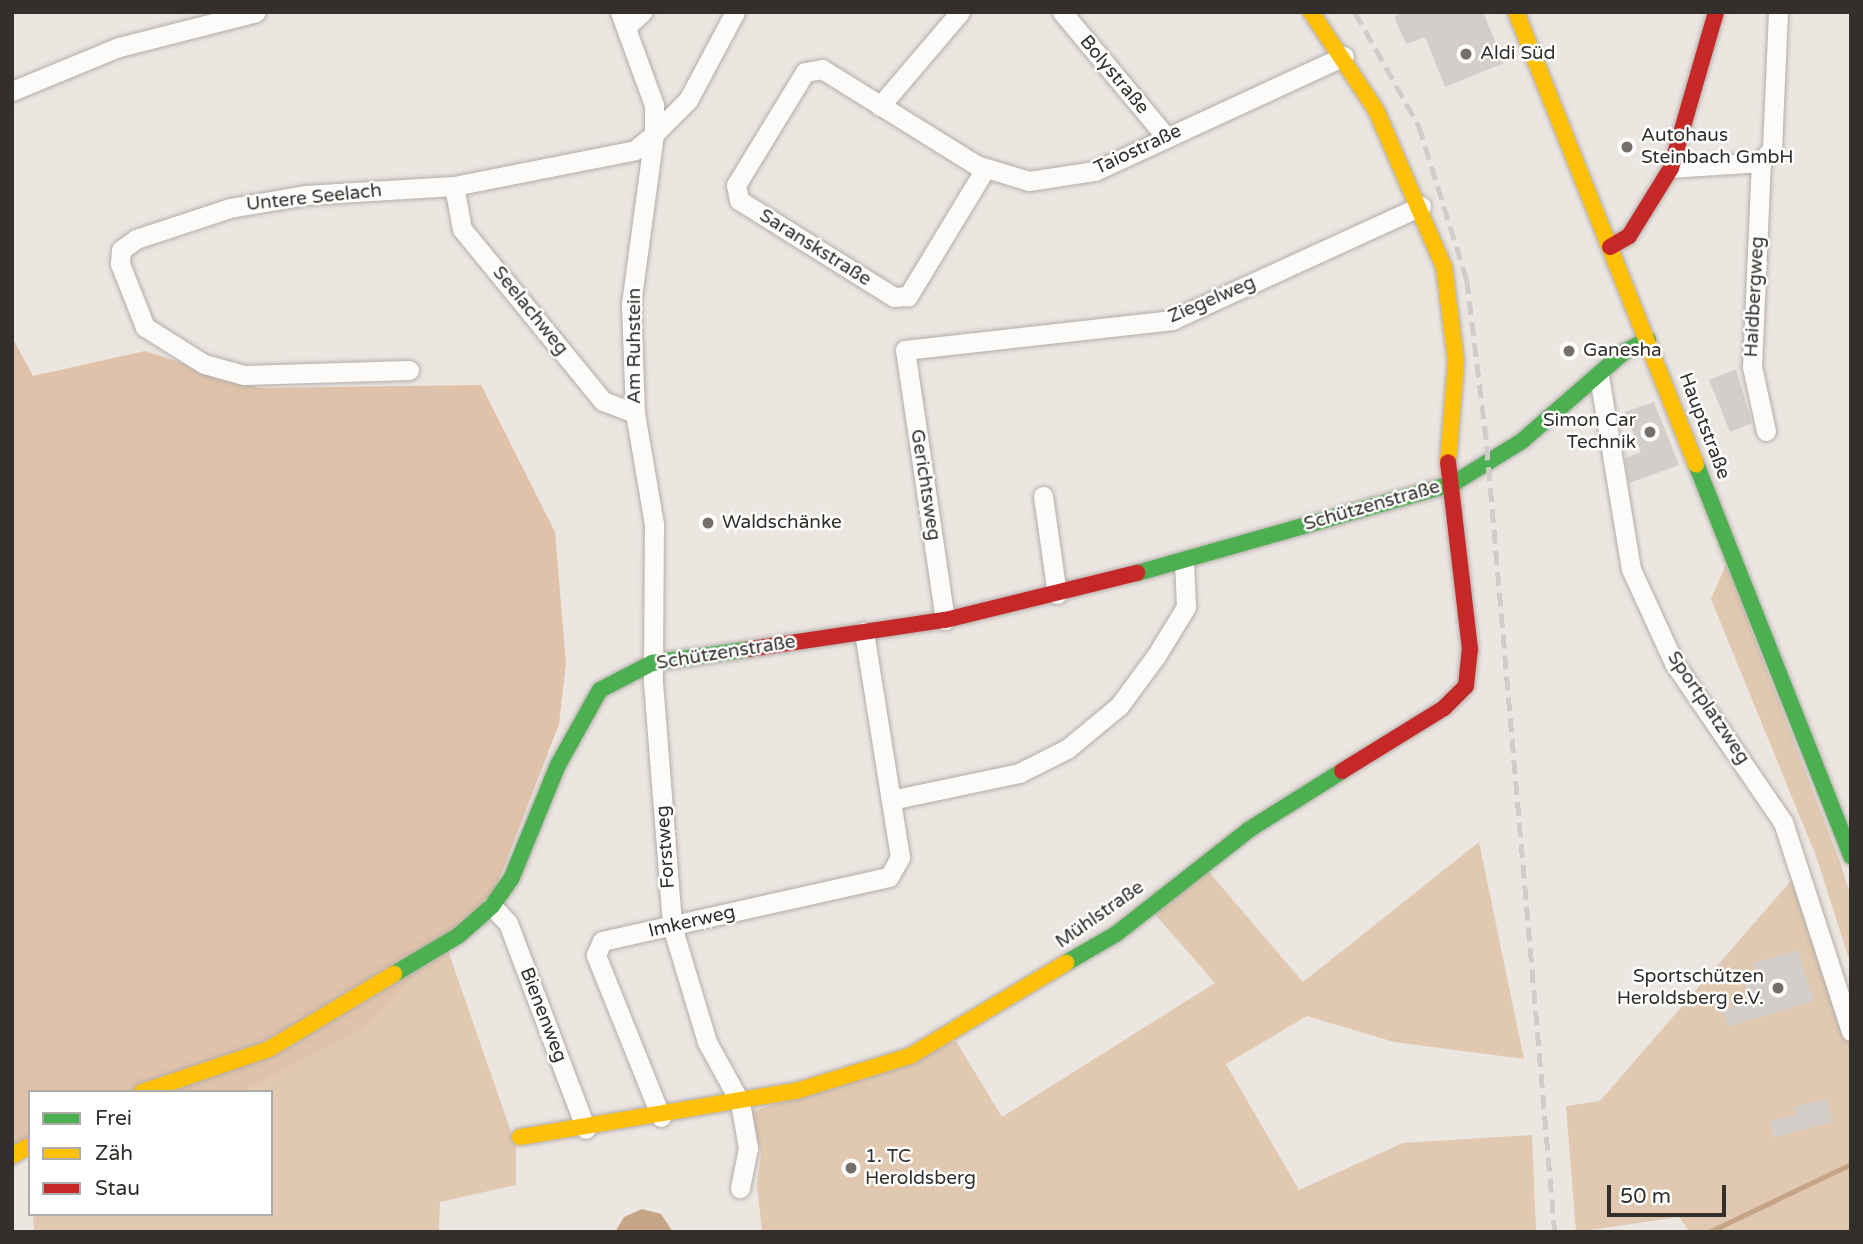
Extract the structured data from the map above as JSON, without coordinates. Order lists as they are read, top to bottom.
{
  "streets": {
    "street": [
      "Bolystraße",
      "Taiostraße",
      "Untere Seelach",
      "Saranskstraße",
      "Haidbergweg",
      "Ziegelweg",
      "Seelachweg",
      "Am Ruhstein",
      "Hauptstraße",
      "Gerichtsweg",
      "Schützenstraße",
      "Sportplatzweg",
      "Forstweg",
      "Mühlstraße",
      "Imkerweg",
      "Bienenweg"
    ]
  },
  "crossings": [
    ["Bolystraße", "Taiostraße"],
    ["Taiostraße", "Saranskstraße"],
    ["Taiostraße", "Mühlstraße"],
    ["Untere Seelach", "Seelachweg"],
    ["Untere Seelach", "Am Ruhstein"],
    ["Ziegelweg", "Gerichtsweg"],
    ["Ziegelweg", "Mühlstraße"],
    ["Seelachweg", "Am Ruhstein"],
    ["Am Ruhstein", "Schützenstraße"],
    ["Am Ruhstein", "Forstweg"],
    ["Hauptstraße", "Schützenstraße"],
    ["Gerichtsweg", "Schützenstraße"],
    ["Schützenstraße", "Sportplatzweg"],
    ["Schützenstraße", "Forstweg"],
    ["Schützenstraße", "Mühlstraße"],
    ["Schützenstraße", "Imkerweg"],
    ["Schützenstraße", "Bienenweg"],
    ["Forstweg", "Mühlstraße"],
    ["Forstweg", "Imkerweg"],
    ["Mühlstraße", "Imkerweg"],
    ["Mühlstraße", "Bienenweg"]
  ],
  "places": [
    "Aldi Süd",
    "Autohaus Steinbach GmbH",
    "Ganesha",
    "Simon Car Technik",
    "Waldschänke",
    "Sportschützen Heroldsberg e.V.",
    "1. TC Heroldsberg"
  ],
  "legend": ["Frei", "Zäh", "Stau"],
  "scale_bar": "50 m"
}
